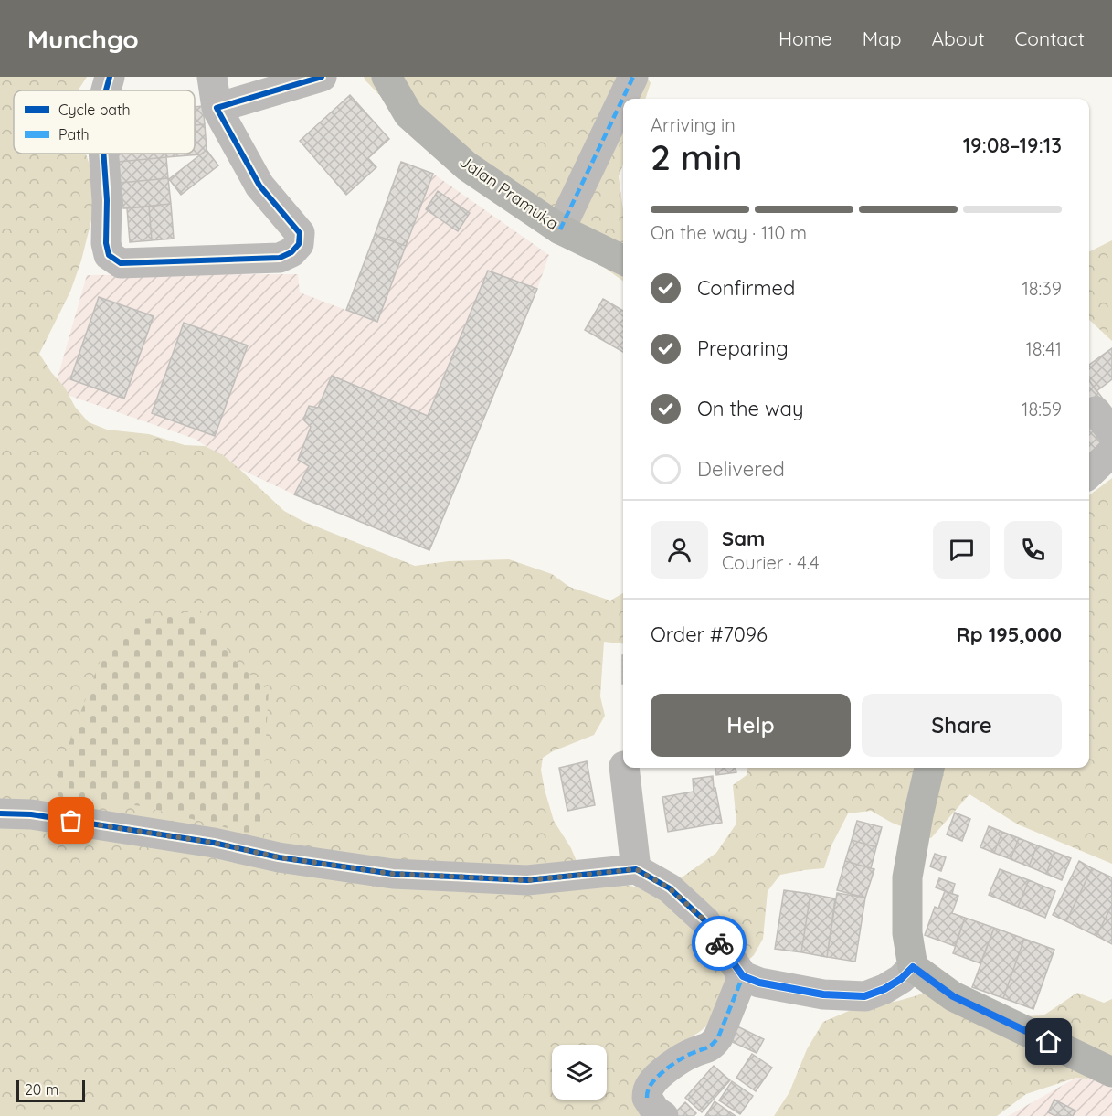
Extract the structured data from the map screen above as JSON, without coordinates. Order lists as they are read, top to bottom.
{
  "streets": {
    "main road": ["Jalan Pramuka"]
  },
  "legend": ["Cycle path", "Path"],
  "scale_bar": "20 m",
  "page": {
    "header": "Munchgo",
    "nav": [
      "Home",
      "Map",
      "About",
      "Contact"
    ],
    "heading": ["2 min", "Arriving in", "19:08–19:13"],
    "panel": [
      "Sam",
      "Courier · 4.4",
      "Order #7096",
      "Rp 195,000"
    ],
    "bar": "On the way · 110 m",
    "list": [
      ["Confirmed", "18:39"],
      ["Preparing", "18:41"],
      ["On the way", "18:59"],
      "Delivered"
    ],
    "buttons": ["Help", "Share"],
    "scale": "20 m"
  }
}
